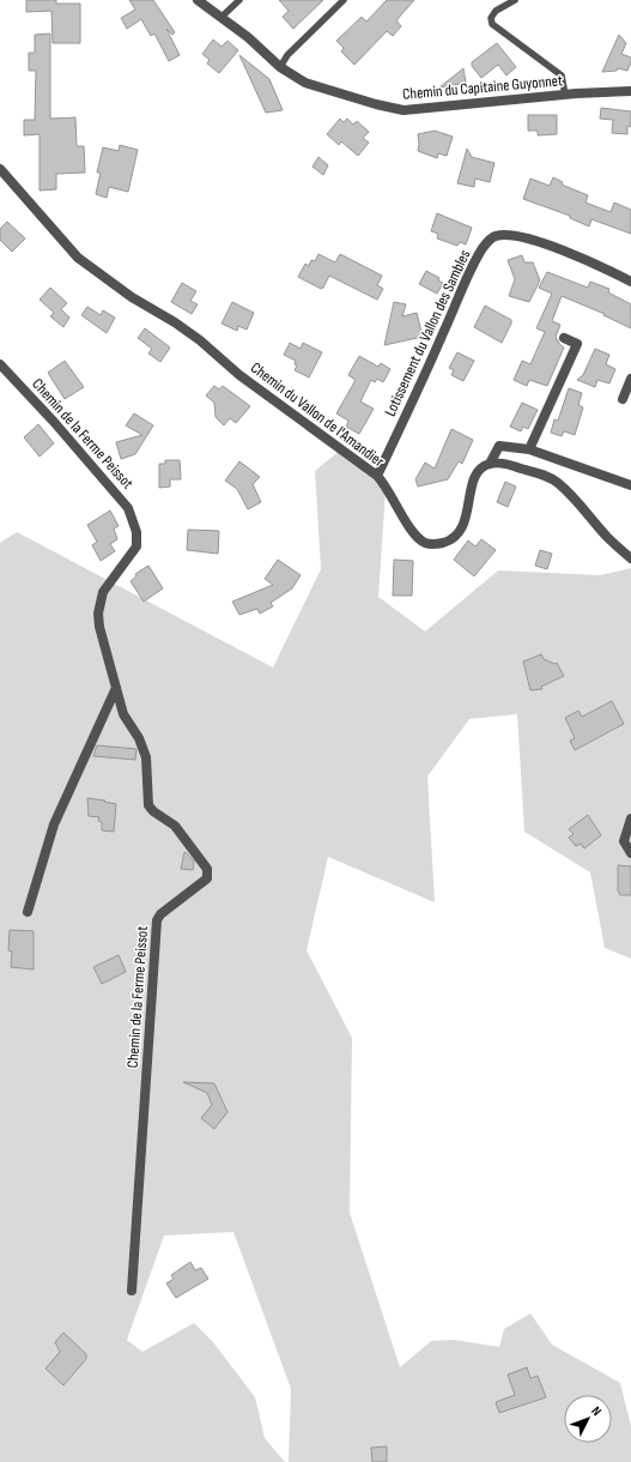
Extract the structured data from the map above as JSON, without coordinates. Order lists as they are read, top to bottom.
{
  "streets": {
    "street": [
      "Chemin du Capitaine Guyonnet",
      "Lotissement du Vallon des Sambles",
      "Chemin du Vallon de l'Amandier",
      "Chemin de la Ferme Peissot"
    ]
  },
  "crossings": [
    ["Lotissement du Vallon des Sambles", "Chemin du Vallon de l'Amandier"]
  ],
  "north": "top right"
}
